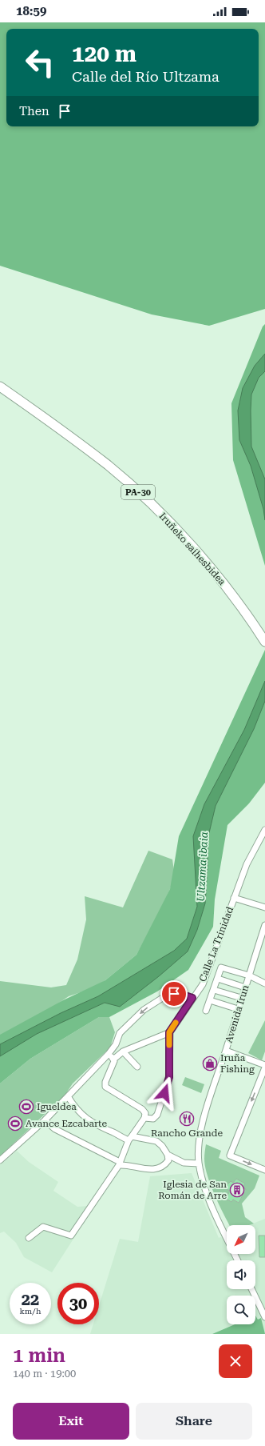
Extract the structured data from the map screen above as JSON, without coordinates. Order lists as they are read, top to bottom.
{
  "streets": {
    "highway": ["PA-30", "Iruñeko saihesbidea"],
    "street": ["Calle La Trinidad", "Avenida Irun"]
  },
  "water": ["Ultzama ibaia"],
  "places": {
    "shop": ["Iruña Fishing"],
    "sports": ["Igueldea", "Avance Ezcabarte"],
    "restaurant": ["Rancho Grande"],
    "building": ["Iglesia de San Román de Arre"]
  },
  "north": "bottom left",
  "page": {
    "status": "18:59",
    "turn": ["120 m", "Calle del Río Ultzama"],
    "then": "Then",
    "speed": "22 km/h",
    "limit": "30",
    "heading": ["1 min", "140 m · 19:00"],
    "buttons": ["Exit", "Share"]
  }
}
